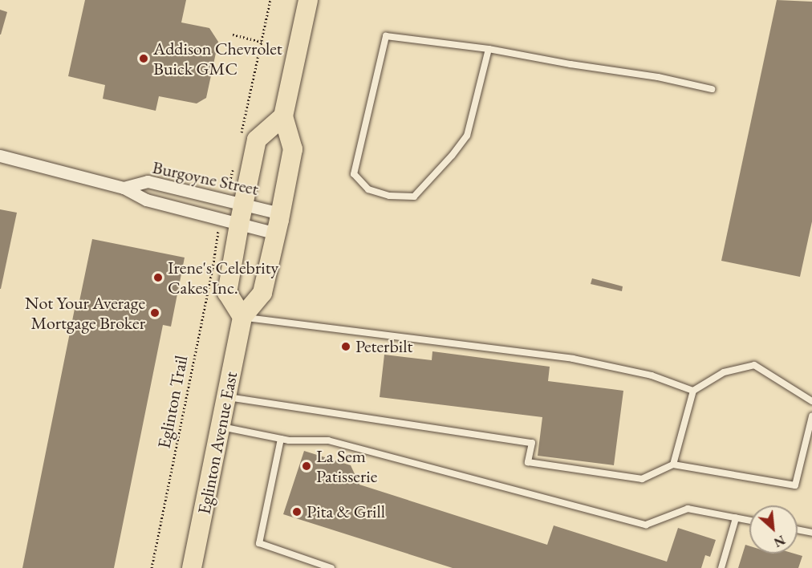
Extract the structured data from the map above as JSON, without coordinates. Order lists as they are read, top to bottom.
{
  "streets": {
    "main road": ["Eglinton Avenue East"],
    "street": ["Burgoyne Street"],
    "path": ["Eglinton Trail"]
  },
  "crossings": [
    ["Burgoyne Street", "Eglinton Avenue East"]
  ],
  "places": [
    "Addison Chevrolet Buick GMC",
    "Irene's Celebrity Cakes Inc.",
    "Not Your Average Mortgage Broker",
    "Peterbilt",
    "La Sem Patisserie",
    "Pita & Grill"
  ],
  "north": "bottom right"
}
